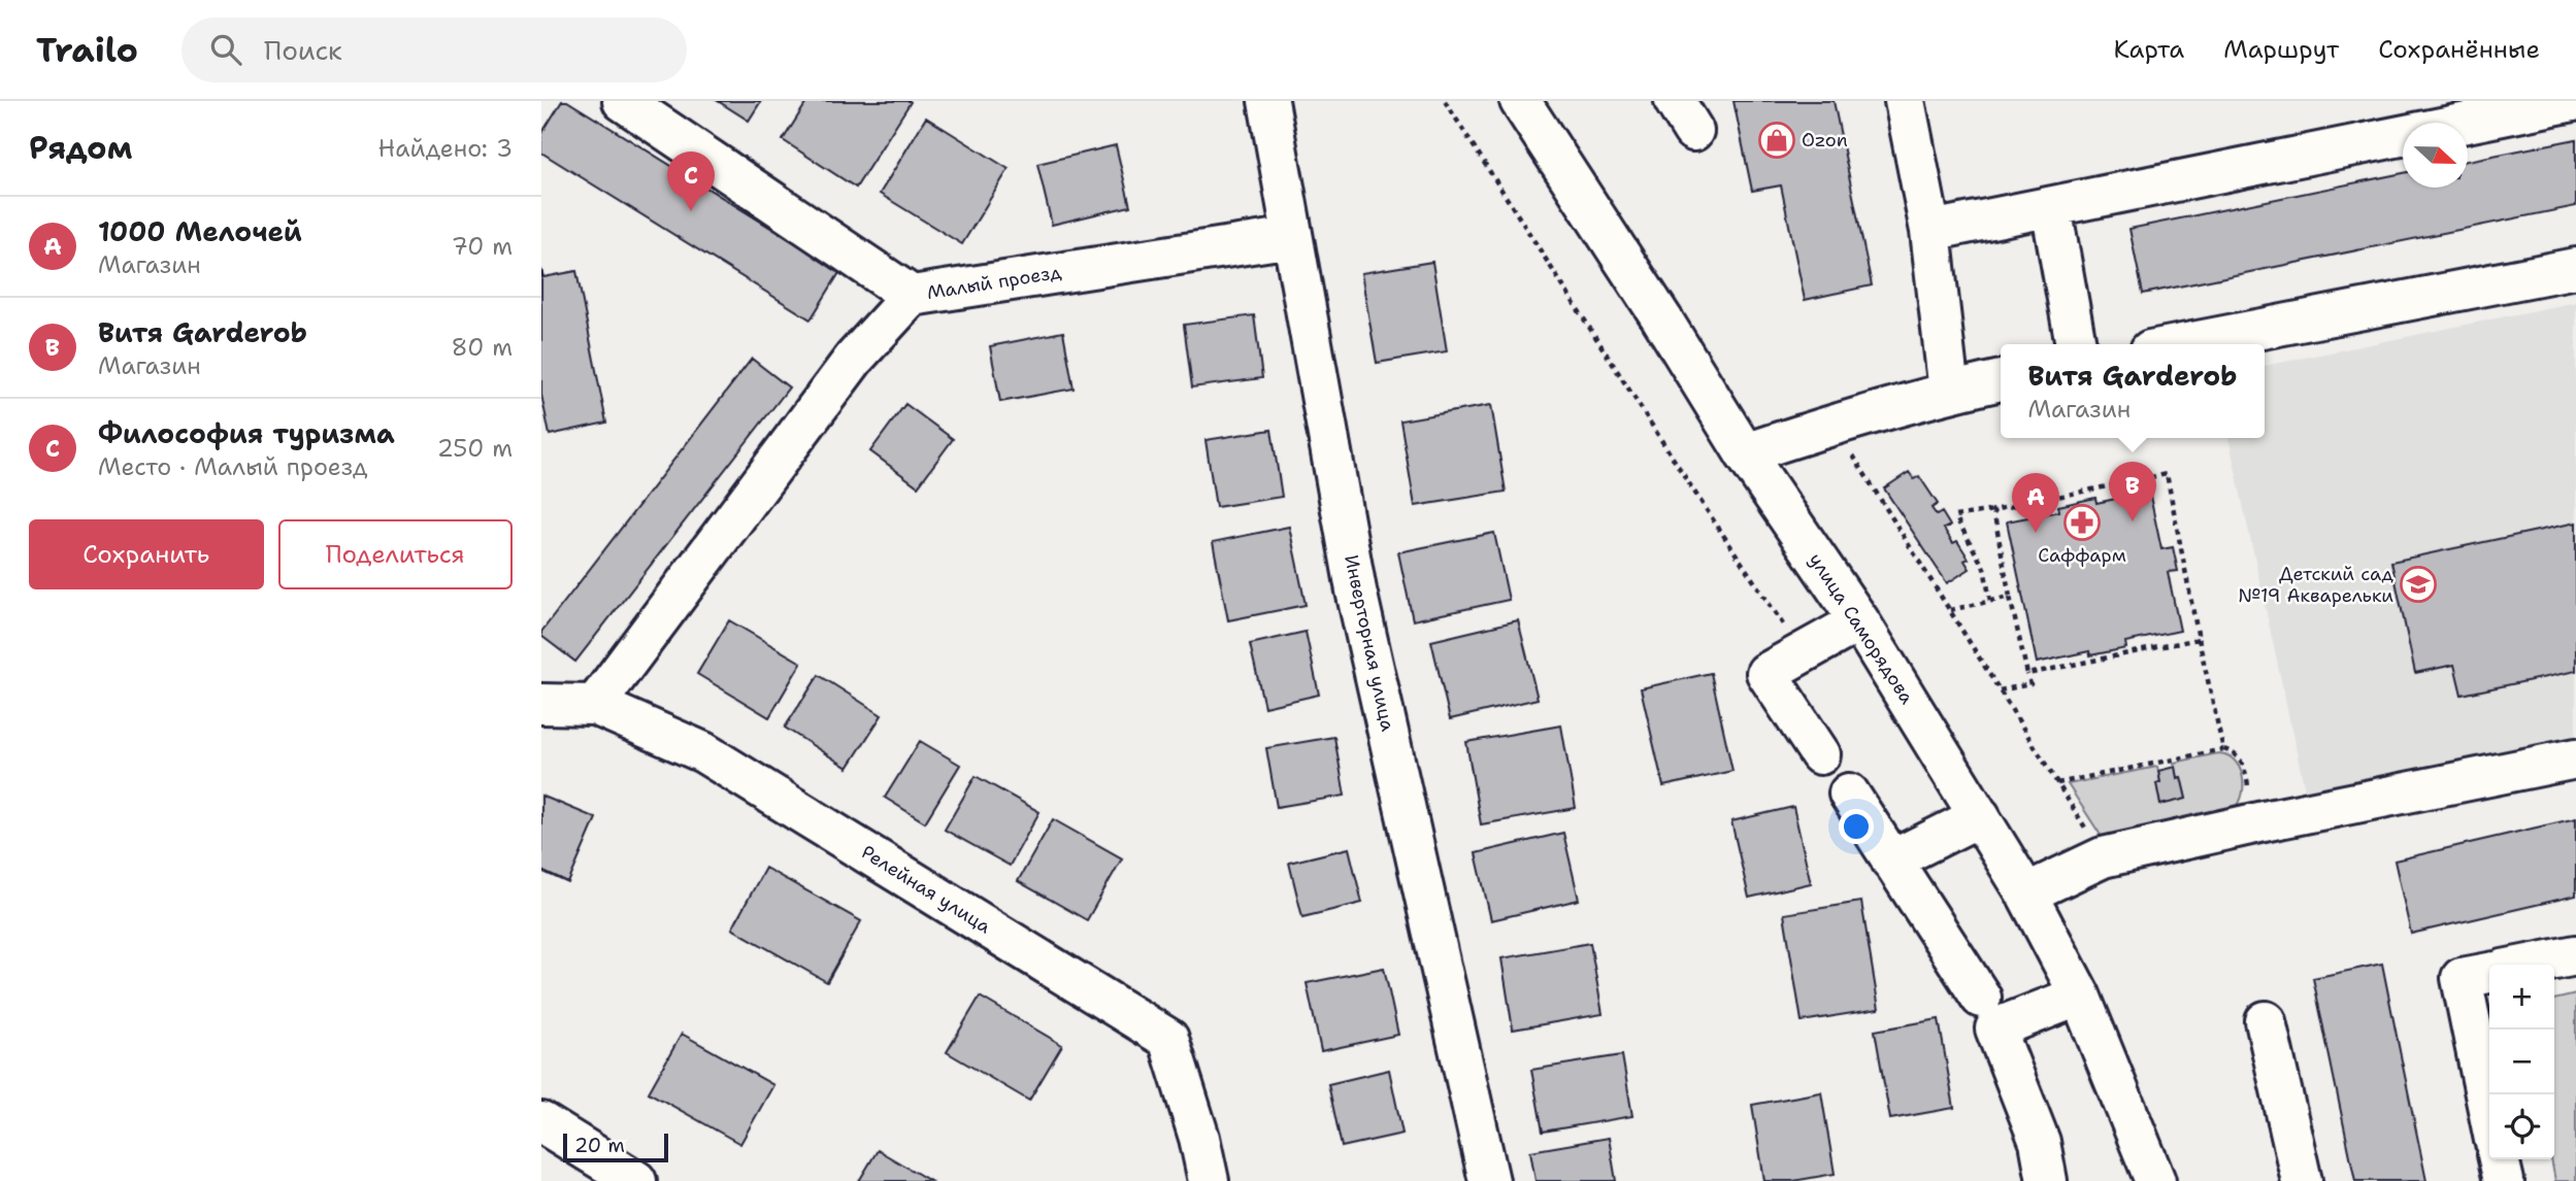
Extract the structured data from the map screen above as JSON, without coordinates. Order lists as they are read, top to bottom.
{
  "streets": {
    "street": [
      "Малый проезд",
      "улица Саморядова",
      "Инверторная улица",
      "Релейная улица"
    ]
  },
  "crossings": [
    ["Малый проезд", "Инверторная улица"]
  ],
  "places": {
    "shop": ["Ozon"],
    "pharmacy": ["Саффарм"],
    "school or university": ["Детский сад №19 Акварельки"]
  },
  "scale_bar": "20 m",
  "north": "right",
  "page": {
    "header": "Trailo",
    "search": "Поиск",
    "nav": ["Карта", "Маршрут", "Сохранённые"],
    "heading": ["Рядом", "Найдено: 3"],
    "pins": ["C", "B", "A"],
    "list": [
      {
        "mark": "A",
        "name": "1000 Мелочей",
        "note": "Магазин",
        "value": "70 m"
      },
      {
        "mark": "B",
        "name": "Витя Garderob",
        "note": "Магазин",
        "value": "80 m"
      },
      {
        "mark": "C",
        "name": "Философия туризма",
        "note": "Место · Малый проезд",
        "value": "250 m"
      }
    ],
    "popup": ["Витя Garderob", "Магазин"],
    "buttons": ["Сохранить", "Поделиться"],
    "map_buttons": ["+", "−"],
    "scale": "20 m"
  }
}
